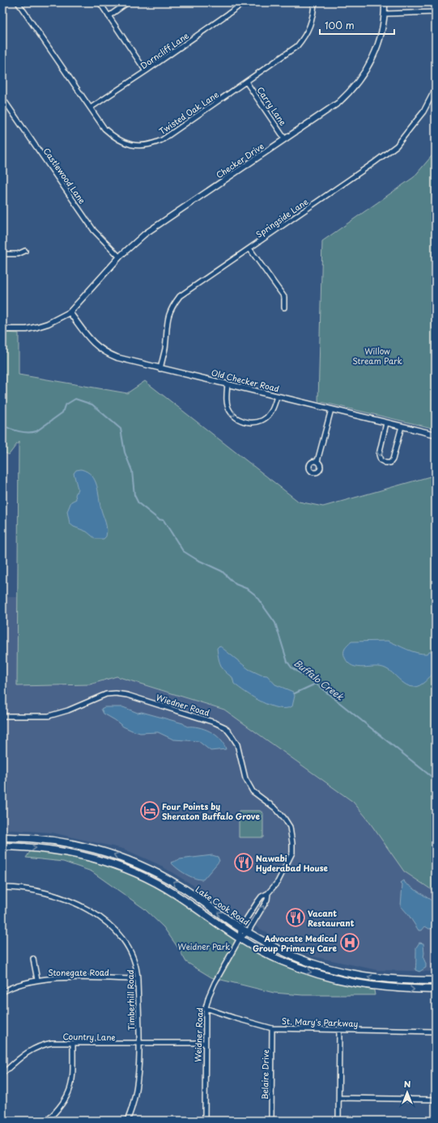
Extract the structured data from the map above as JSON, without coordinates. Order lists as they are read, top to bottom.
{
  "streets": {
    "main road": ["Lake Cook Road"],
    "street": [
      "Dorncliff Lane",
      "Carry Lane",
      "Twisted Oak Lane",
      "Checker Drive",
      "Castlewood Lane",
      "Springside Lane",
      "Old Checker Road",
      "Wiedner Road",
      "Stonegate Road",
      "Timberhill Road",
      "St. Mary's Parkway",
      "Weidner Road",
      "Country Lane",
      "Belaire Drive"
    ]
  },
  "crossings": [
    ["Dorncliff Lane", "Twisted Oak Lane"],
    ["Carry Lane", "Twisted Oak Lane"],
    ["Carry Lane", "Checker Drive"],
    ["Checker Drive", "Castlewood Lane"],
    ["Checker Drive", "Old Checker Road"],
    ["Springside Lane", "Old Checker Road"],
    ["Wiedner Road", "Weidner Road"],
    ["Lake Cook Road", "Weidner Road"],
    ["Stonegate Road", "Timberhill Road"],
    ["Timberhill Road", "Country Lane"],
    ["St. Mary's Parkway", "Weidner Road"],
    ["St. Mary's Parkway", "Belaire Drive"],
    ["Weidner Road", "Country Lane"]
  ],
  "water": ["Buffalo Creek"],
  "parks": ["Willow Stream Park", "Weidner Park"],
  "places": {
    "hotel": ["Four Points by Sheraton Buffalo Grove"],
    "restaurant": ["Nawabi Hyderabad House", "Vacant Restaurant"],
    "hospital": ["Advocate Medical Group Primary Care"]
  },
  "scale_bar": "100 m",
  "north": "top"
}
